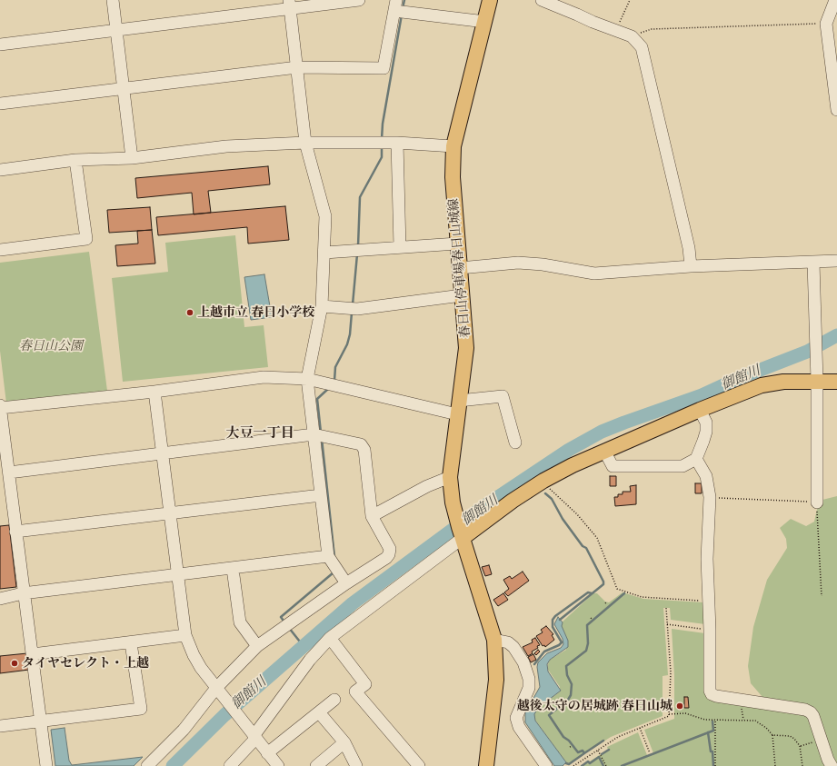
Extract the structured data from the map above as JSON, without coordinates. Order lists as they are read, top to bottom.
{
  "streets": {
    "main road": ["春日山停車場春日山城線"]
  },
  "districts": ["大豆一丁目"],
  "water": ["御館川"],
  "parks": ["春日山公園"],
  "places": ["上越市立 春日小学校", "タイヤセレクト・上越", "越後太守の居城跡 春日山城"]
}
